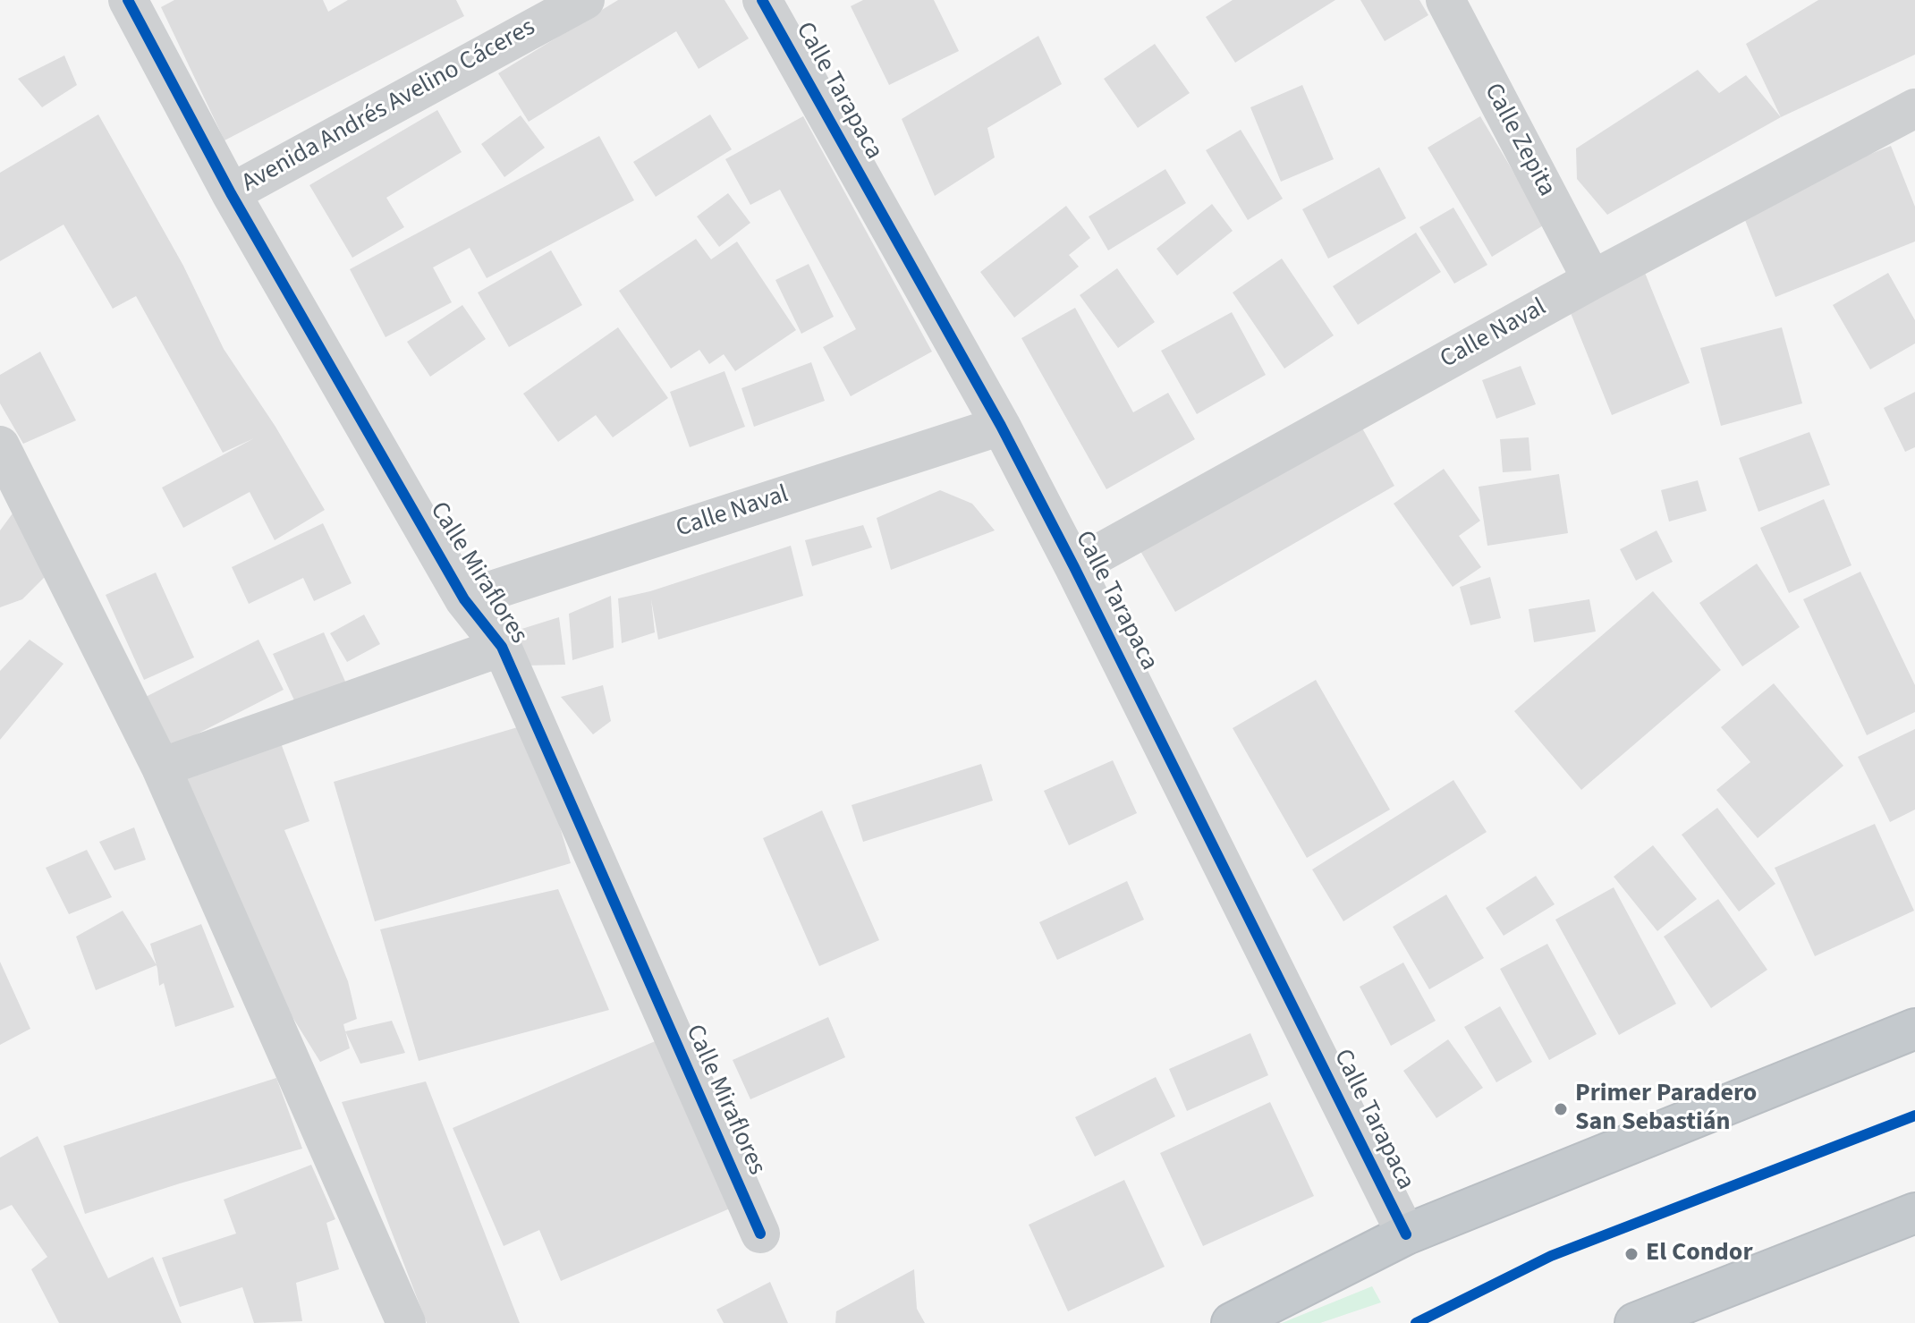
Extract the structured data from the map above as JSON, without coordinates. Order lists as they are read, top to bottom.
{
  "streets": {
    "street": [
      "Calle Tarapaca",
      "Avenida Andrés Avelino Cáceres",
      "Calle Zepita",
      "Calle Naval",
      "Calle Miraflores"
    ]
  },
  "crossings": [
    ["Calle Tarapaca", "Calle Naval"],
    ["Avenida Andrés Avelino Cáceres", "Calle Miraflores"],
    ["Calle Zepita", "Calle Naval"],
    ["Calle Naval", "Calle Miraflores"]
  ],
  "places": ["Primer Paradero San Sebastián", "El Condor"]
}
